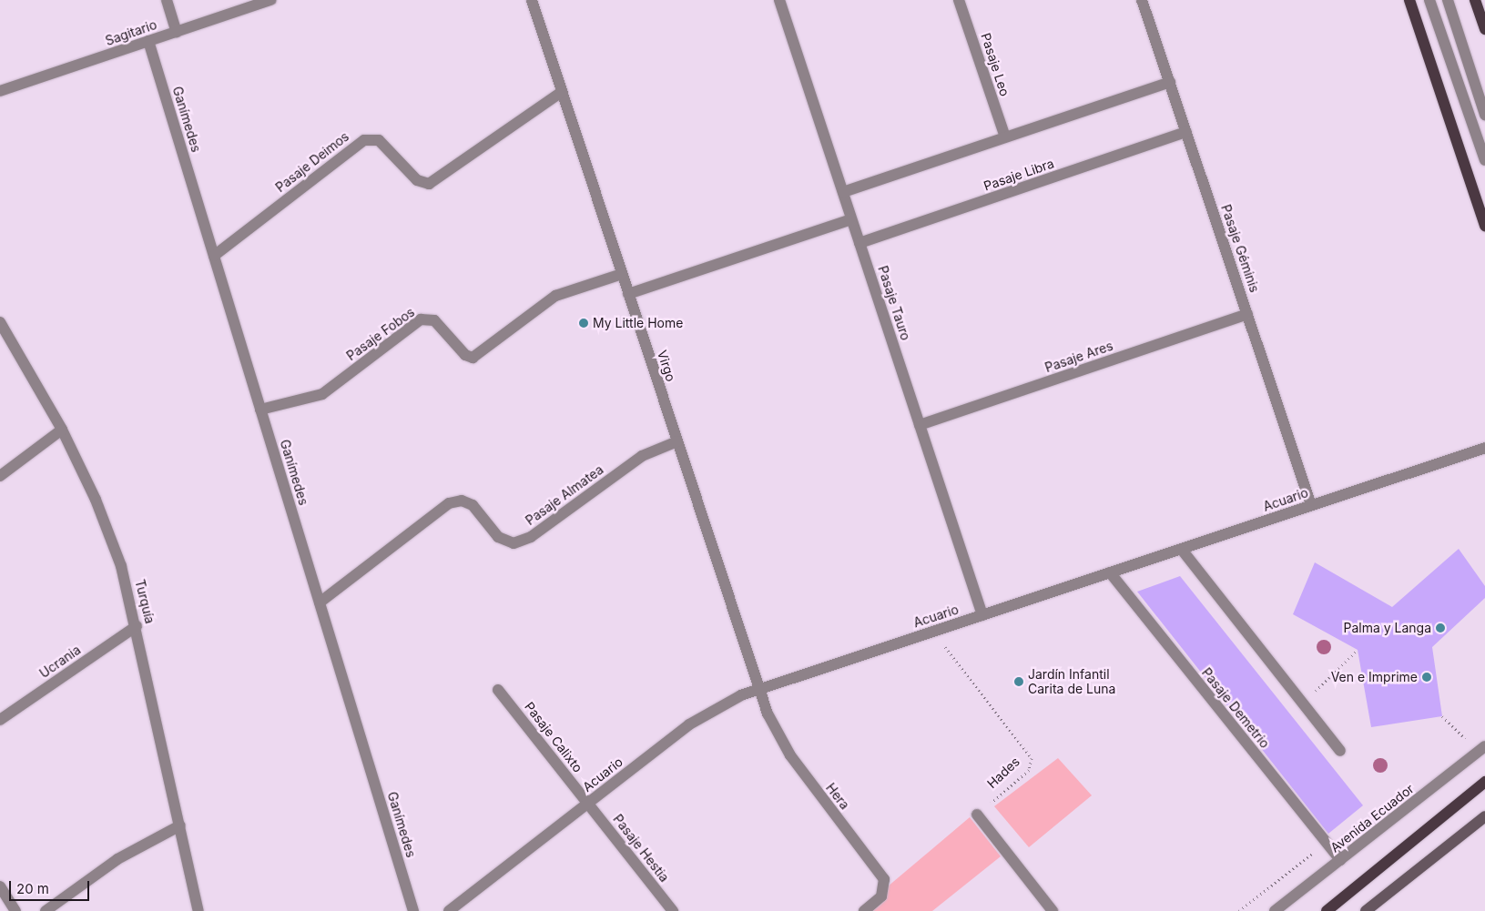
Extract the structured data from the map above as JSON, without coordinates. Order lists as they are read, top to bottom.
{
  "streets": {
    "street": [
      "Sagitario",
      "Pasaje Leo",
      "Ganímedes",
      "Pasaje Deimos",
      "Pasaje Libra",
      "Pasaje Géminis",
      "Pasaje Tauro",
      "Pasaje Fobos",
      "Pasaje Ares",
      "Virgo",
      "Pasaje Almatea",
      "Acuario",
      "Turquía",
      "Ucrania",
      "Pasaje Demetrio",
      "Pasaje Calixto",
      "Hera",
      "Avenida Ecuador",
      "Pasaje Hestia"
    ],
    "path": ["Hades"]
  },
  "crossings": [
    ["Sagitario", "Ganímedes"],
    ["Ganímedes", "Pasaje Deimos"],
    ["Ganímedes", "Pasaje Fobos"],
    ["Ganímedes", "Pasaje Almatea"],
    ["Pasaje Deimos", "Virgo"],
    ["Pasaje Libra", "Pasaje Géminis"],
    ["Pasaje Libra", "Pasaje Tauro"],
    ["Pasaje Géminis", "Pasaje Ares"],
    ["Pasaje Géminis", "Acuario"],
    ["Pasaje Tauro", "Pasaje Ares"],
    ["Pasaje Tauro", "Acuario"],
    ["Pasaje Fobos", "Virgo"],
    ["Virgo", "Pasaje Almatea"],
    ["Virgo", "Acuario"],
    ["Virgo", "Hera"],
    ["Acuario", "Pasaje Demetrio"],
    ["Acuario", "Pasaje Calixto"],
    ["Acuario", "Hera"],
    ["Acuario", "Pasaje Hestia"],
    ["Turquía", "Ucrania"],
    ["Pasaje Demetrio", "Avenida Ecuador"],
    ["Pasaje Calixto", "Pasaje Hestia"]
  ],
  "places": [
    "My Little Home",
    "Palma y Langa",
    "Ven e Imprime",
    "Jardín Infantil Carita de Luna"
  ],
  "scale_bar": "20 m"
}
